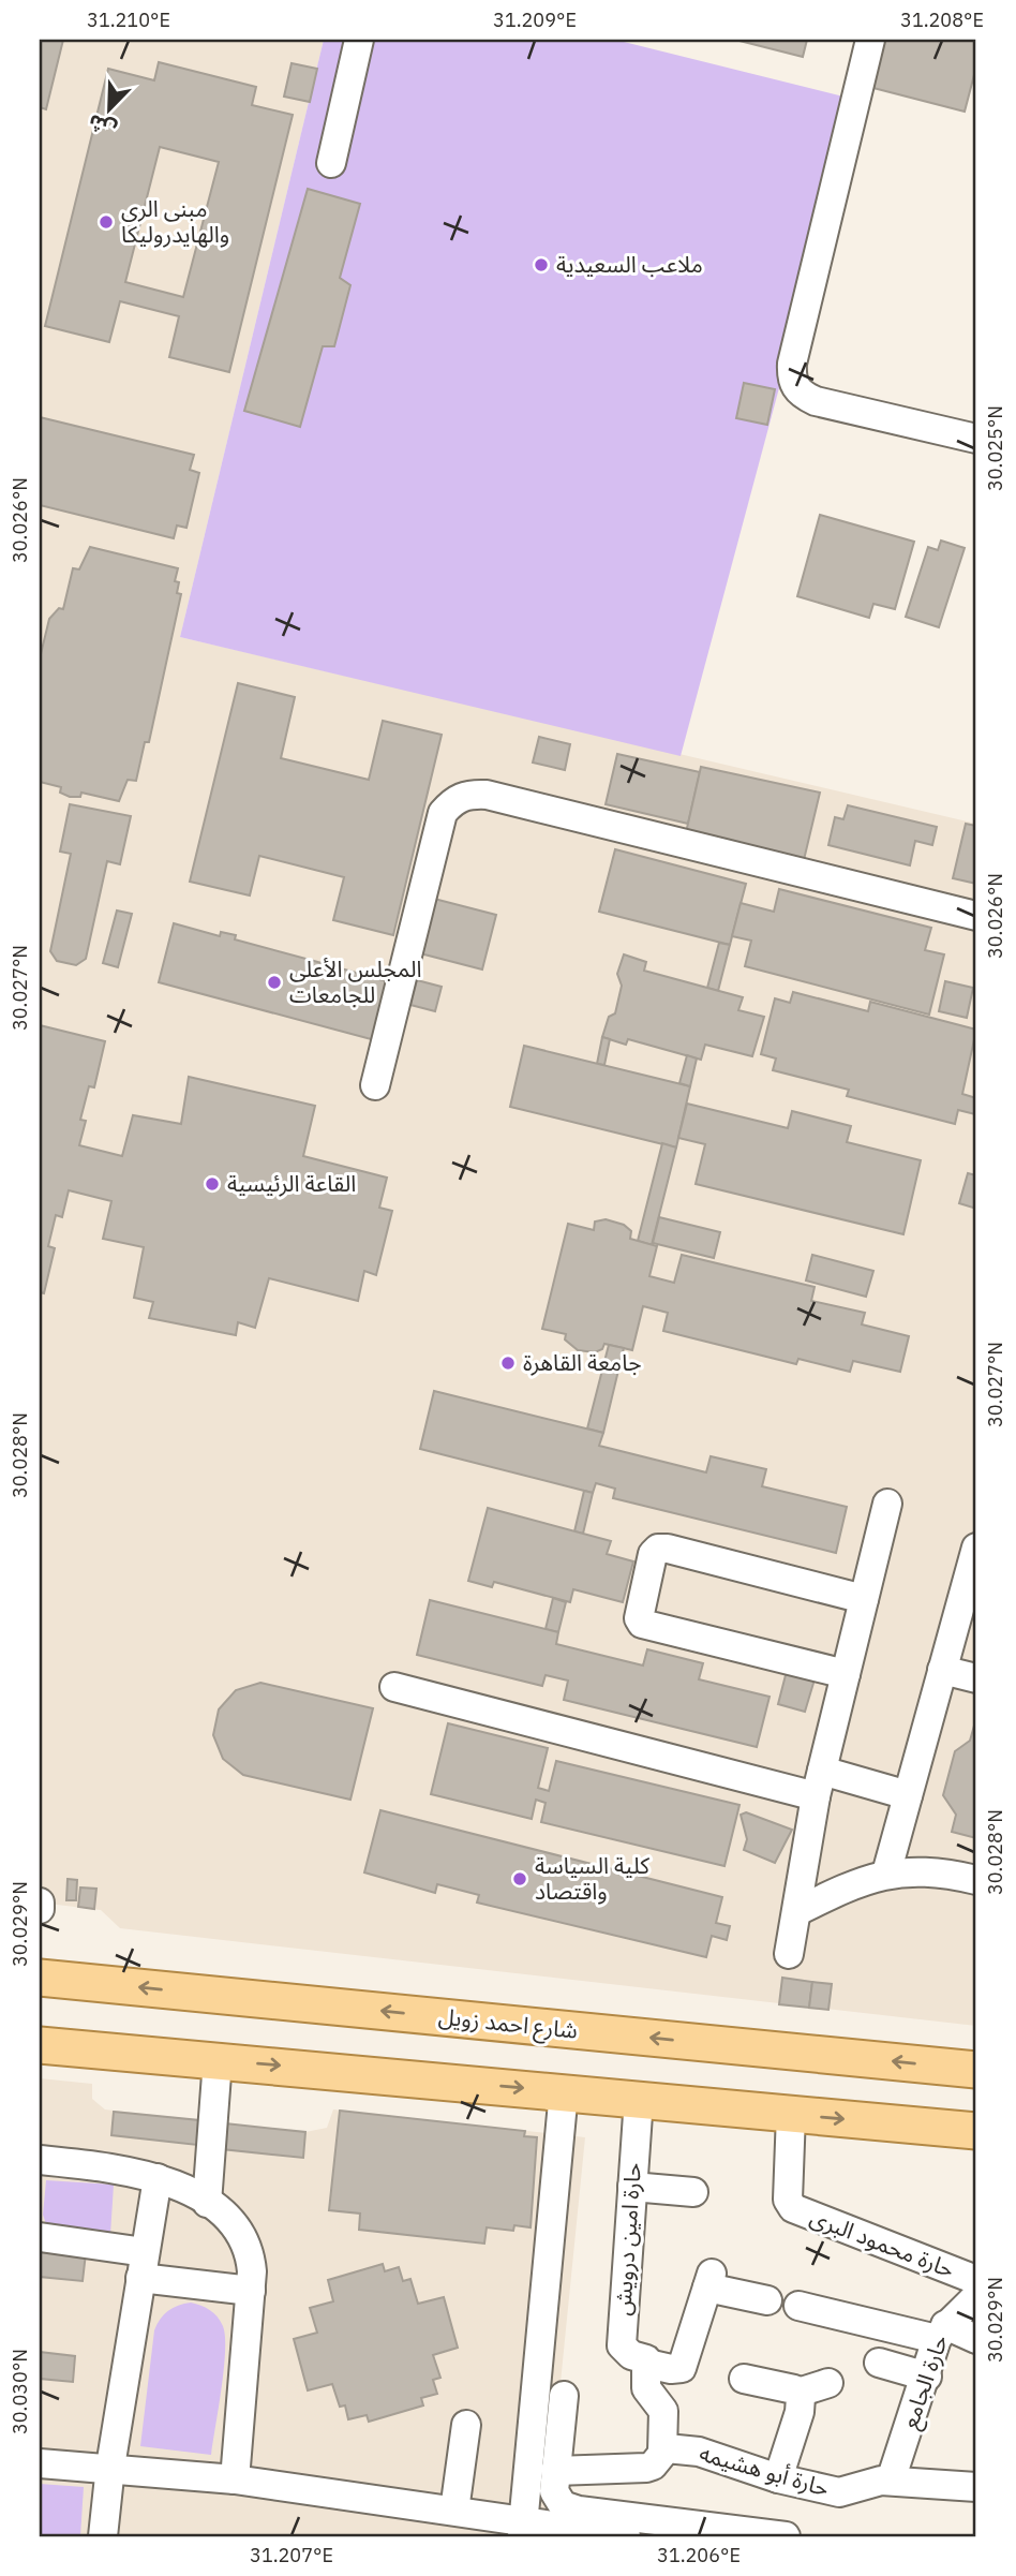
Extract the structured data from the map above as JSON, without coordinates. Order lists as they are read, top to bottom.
{
  "streets": {
    "main road": ["شارع احمد زويل"],
    "street": [
      "حارة امين درويش",
      "حارة محمود البرى",
      "حارة الجامع",
      "حارة أبو هشيمه"
    ]
  },
  "crossings": [
    ["حارة الجامع", "حارة أبو هشيمه"]
  ],
  "places": [
    "مبنى الرى والهايدروليكا",
    "ملاعب السعيدية",
    "المجلس الأعلى للجامعات",
    "القاعة الرئيسية",
    "جامعة القاهرة",
    "كلية السياسة واقتصاد"
  ],
  "north": "bottom left",
  "coordinates": [
    "31.210°E",
    "31.209°E",
    "31.208°E",
    "30.025°N",
    "30.026°N",
    "30.027°N",
    "30.028°N",
    "30.029°N",
    "30.030°N",
    "31.207°E",
    "31.206°E"
  ]
}
